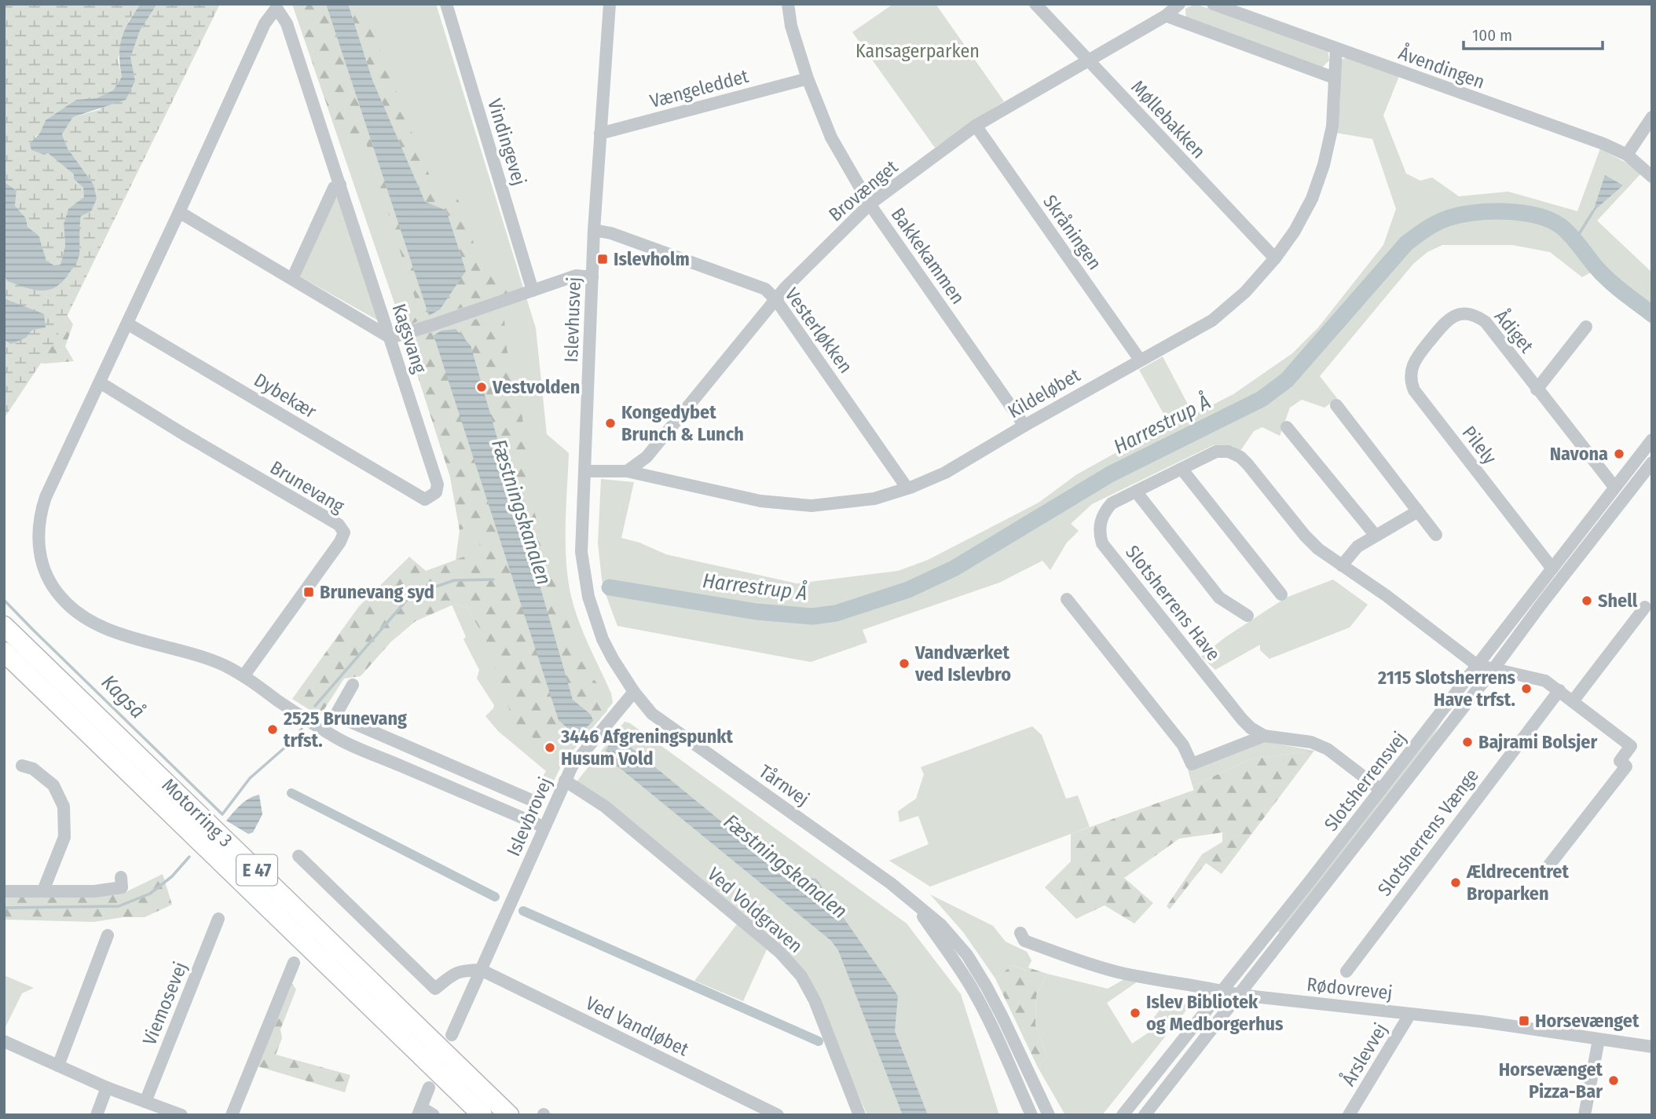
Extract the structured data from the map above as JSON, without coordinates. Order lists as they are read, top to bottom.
{
  "streets": {
    "highway": ["Motorring 3", "E 47"],
    "street": [
      "Åvendingen",
      "Vængeleddet",
      "Møllebakken",
      "Vindingevej",
      "Brovænget",
      "Skråningen",
      "Bakkekammen",
      "Islevhusvej",
      "Vesterløkken",
      "Ådiget",
      "Kagsvang",
      "Kildeløbet",
      "Dybekær",
      "Pilely",
      "Brunevang",
      "Slotsherrens Have",
      "Slotsherrensvej",
      "Tårnvej",
      "Islevbrovej",
      "Slotsherrens Vænge",
      "Ved Voldgraven",
      "Rødovrevej",
      "Viemosevej",
      "Ved Vandløbet",
      "Årslevvej"
    ]
  },
  "crossings": [
    ["Åvendingen", "Kildeløbet"],
    ["Vængeleddet", "Bakkekammen"],
    ["Vængeleddet", "Islevhusvej"],
    ["Møllebakken", "Brovænget"],
    ["Møllebakken", "Kildeløbet"],
    ["Brovænget", "Skråningen"],
    ["Brovænget", "Bakkekammen"],
    ["Brovænget", "Vesterløkken"],
    ["Brovænget", "Kildeløbet"],
    ["Skråningen", "Kildeløbet"],
    ["Bakkekammen", "Kildeløbet"],
    ["Islevhusvej", "Vesterløkken"],
    ["Islevhusvej", "Kildeløbet"],
    ["Islevhusvej", "Tårnvej"],
    ["Islevhusvej", "Islevbrovej"],
    ["Vesterløkken", "Kildeløbet"],
    ["Ådiget", "Pilely"],
    ["Ådiget", "Slotsherrensvej"],
    ["Kagsvang", "Dybekær"],
    ["Pilely", "Slotsherrensvej"],
    ["Slotsherrens Have", "Slotsherrensvej"],
    ["Slotsherrensvej", "Rødovrevej"],
    ["Tårnvej", "Islevbrovej"],
    ["Islevbrovej", "Ved Voldgraven"],
    ["Islevbrovej", "Ved Vandløbet"],
    ["Rødovrevej", "Årslevvej"]
  ],
  "water": ["Harrestrup Å", "Fæstningskanalen", "Kagså"],
  "parks": ["Kansagerparken"],
  "places": {
    "transit": ["Islevholm", "Brunevang syd", "Horsevænget"],
    "other": [
      "Vestvolden",
      "Kongedybet Brunch & Lunch",
      "Navona",
      "Shell",
      "Vandværket ved Islevbro",
      "2115 Slotsherrens Have trfst.",
      "2525 Brunevang trfst.",
      "Bajrami Bolsjer",
      "3446 Afgreningspunkt Husum Vold",
      "Ældrecentret Broparken",
      "Islev Bibliotek og Medborgerhus",
      "Horsevænget Pizza-Bar"
    ]
  },
  "scale_bar": "100 m"
}
